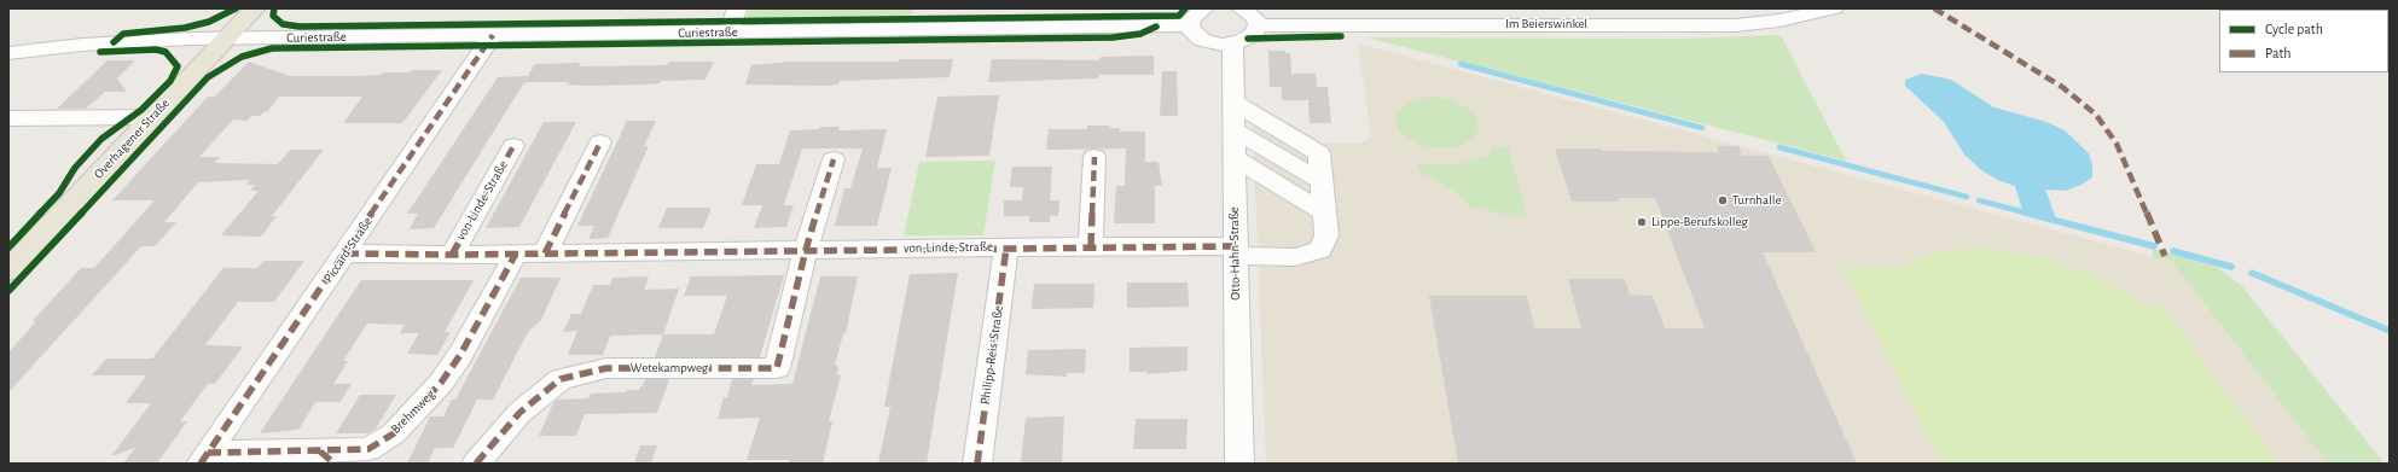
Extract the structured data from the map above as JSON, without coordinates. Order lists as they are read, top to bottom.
{
  "streets": {
    "main road": ["Overhagener Straße"],
    "street": [
      "Im Beierswinkel",
      "Curiestraße",
      "von-Linde-Straße",
      "Piccard-Straße",
      "Otto-Hahn-Straße",
      "Philipp-Reis-Straße",
      "Wetekampweg",
      "Brehmweg"
    ]
  },
  "crossings": [
    ["Curiestraße", "Overhagener Straße"],
    ["Curiestraße", "Piccard-Straße"],
    ["von-Linde-Straße", "Piccard-Straße"],
    ["von-Linde-Straße", "Otto-Hahn-Straße"],
    ["von-Linde-Straße", "Philipp-Reis-Straße"],
    ["von-Linde-Straße", "Wetekampweg"],
    ["von-Linde-Straße", "Brehmweg"],
    ["Piccard-Straße", "Brehmweg"]
  ],
  "places": ["Turnhalle", "Lippe-Berufskolleg"],
  "legend": ["Cycle path", "Path"]
}
